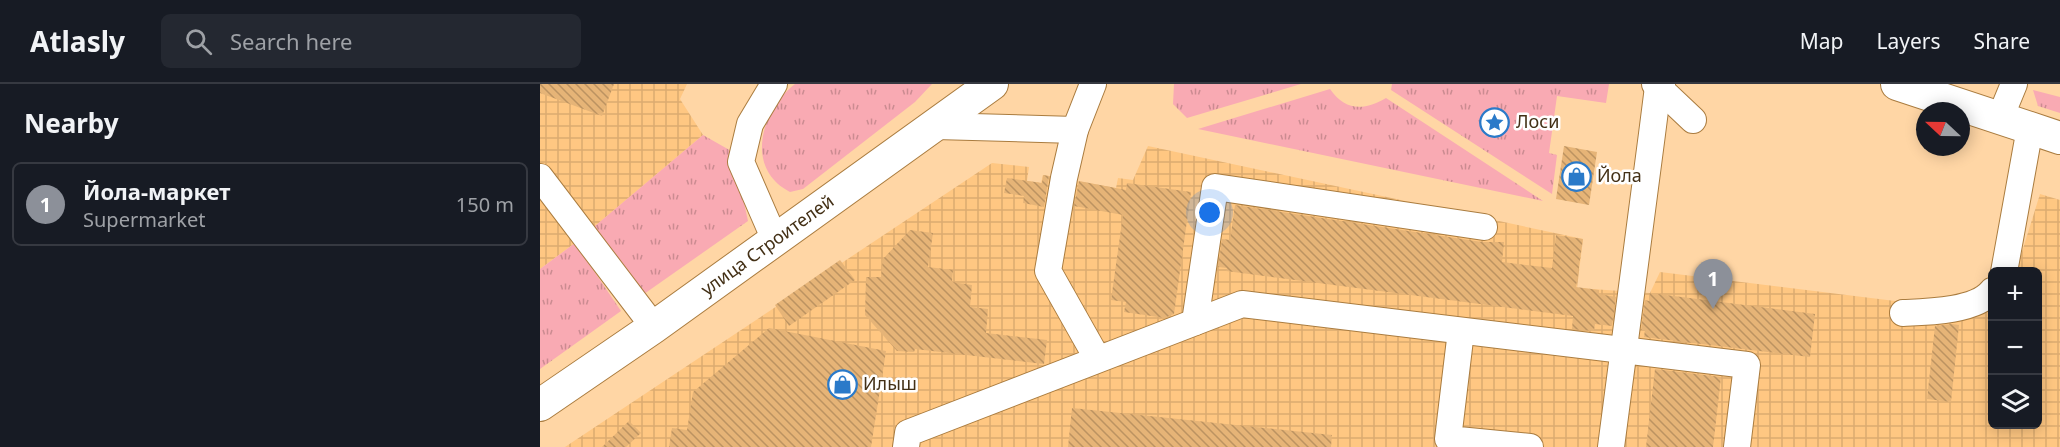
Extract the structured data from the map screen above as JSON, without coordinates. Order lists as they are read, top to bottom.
{
  "streets": {
    "main road": ["улица Строителей"]
  },
  "places": {
    "place": ["Лоси"],
    "shop": ["Йола", "Илыш"]
  },
  "north": "left",
  "page": {
    "header": "Atlasly",
    "search": "Search here",
    "nav": ["Map", "Layers", "Share"],
    "heading": "Nearby",
    "list": [
      {
        "mark": "1",
        "name": "Йола-маркет",
        "note": "Supermarket",
        "value": "150 m"
      }
    ],
    "pins": "1",
    "map_buttons": ["+", "−"]
  }
}
